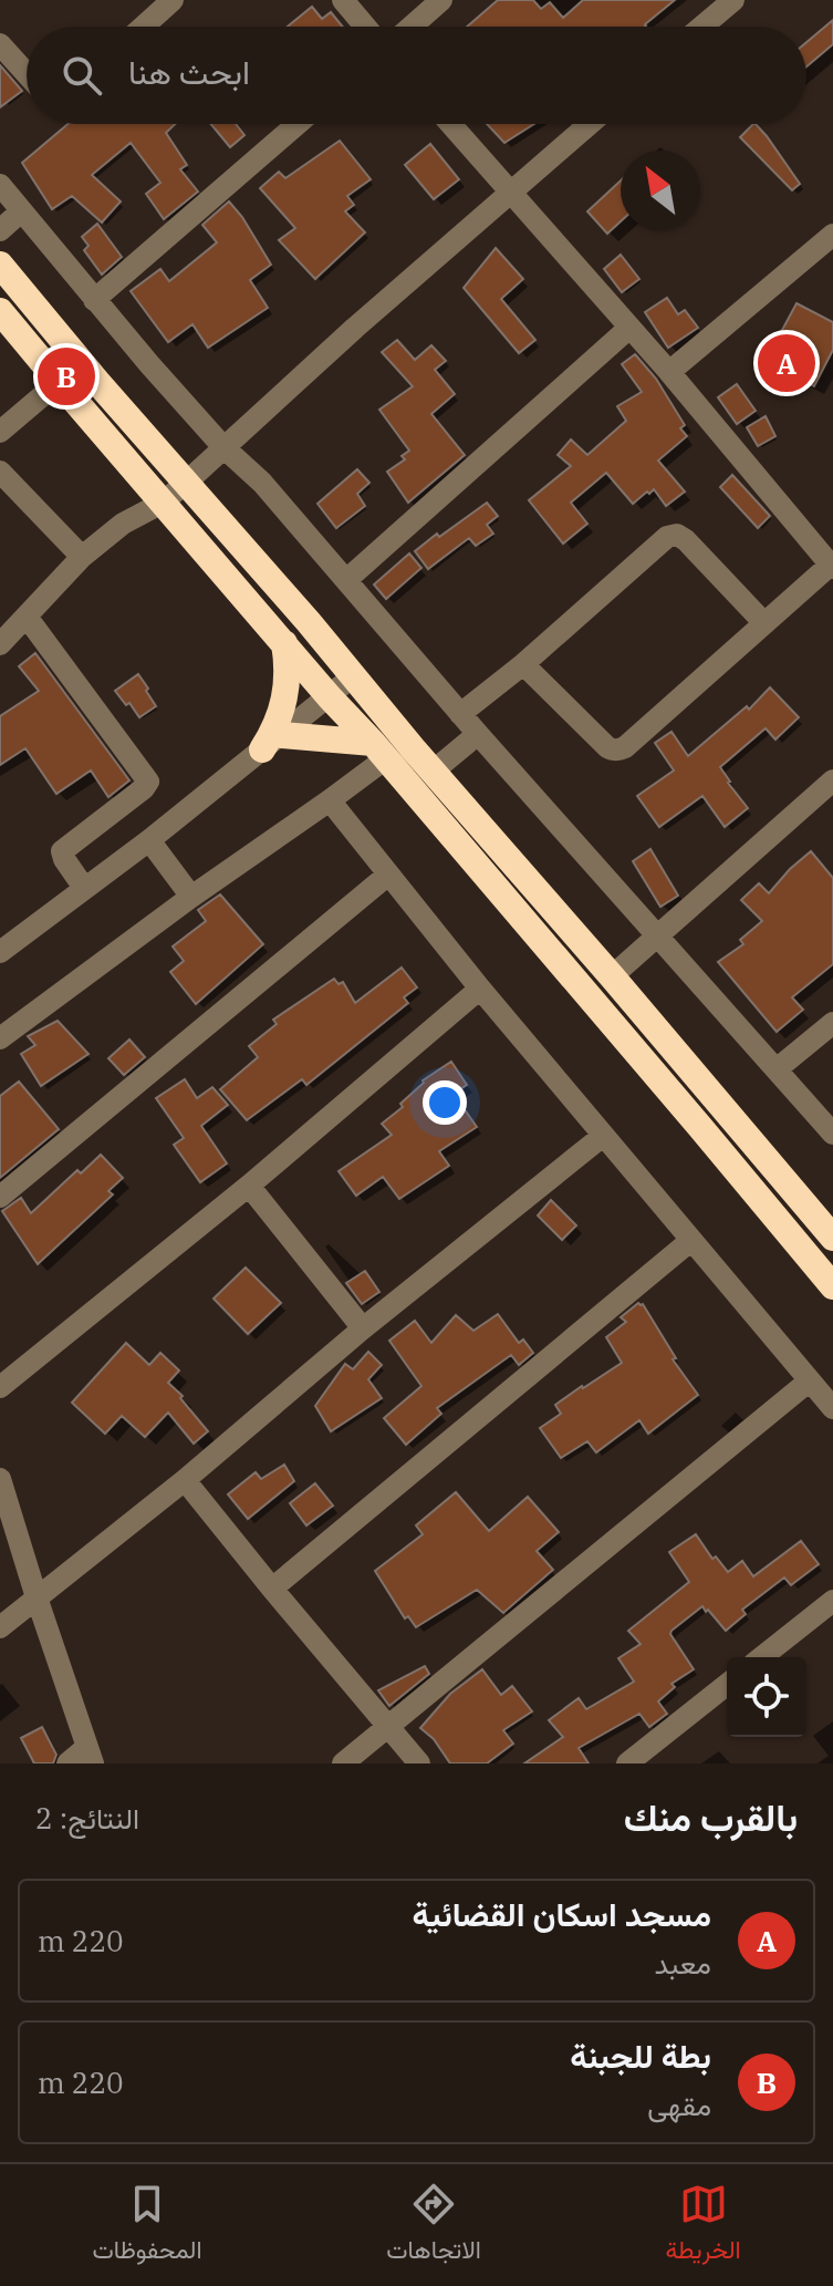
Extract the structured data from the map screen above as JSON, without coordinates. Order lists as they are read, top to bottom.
{
  "north": "top left",
  "page": {
    "search": "ابحث هنا",
    "pins": ["A", "B"],
    "heading": ["بالقرب منك", "النتائج: 2"],
    "list": [
      {
        "mark": "A",
        "name": "مسجد اسكان القضائية",
        "note": "معبد",
        "value": "220 m"
      },
      {
        "mark": "B",
        "name": "بطة للجبنة",
        "note": "مقهى",
        "value": "220 m"
      }
    ],
    "nav": ["الخريطة", "الاتجاهات", "المحفوظات"]
  }
}
